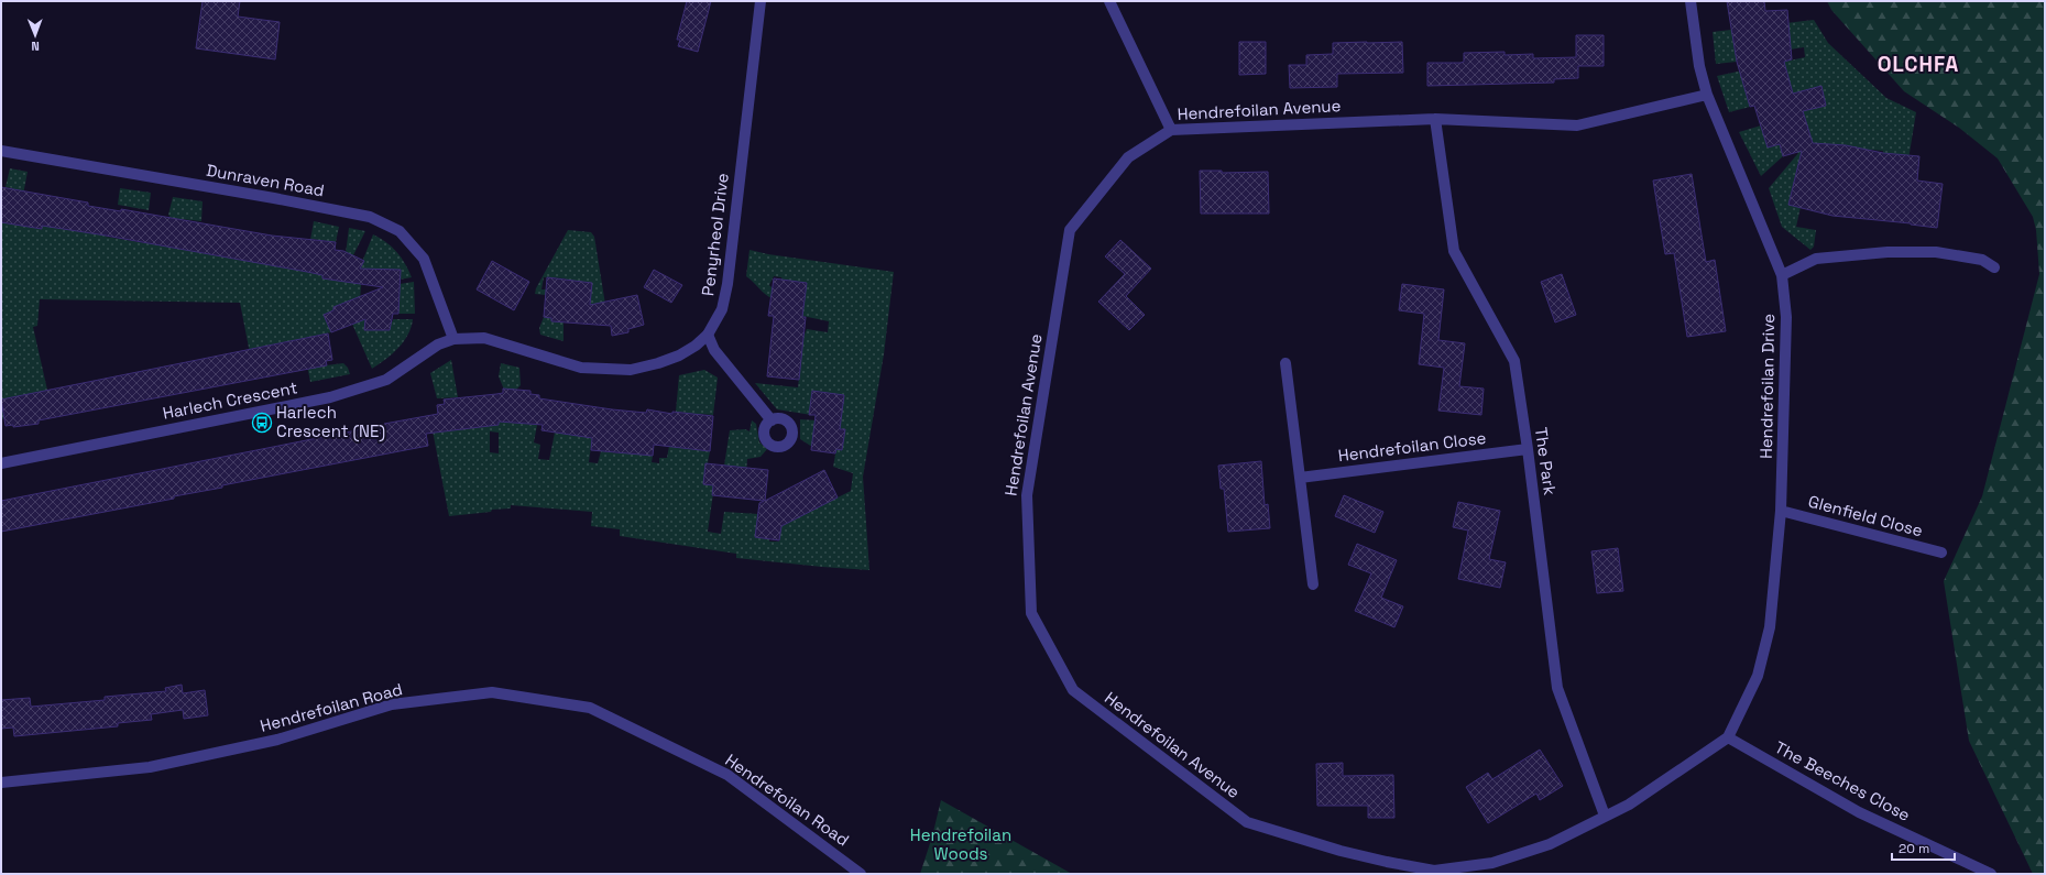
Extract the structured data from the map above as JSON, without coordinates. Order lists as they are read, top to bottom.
{
  "streets": {
    "street": [
      "Hendrefoilan Avenue",
      "Dunraven Road",
      "Penyrheol Drive",
      "Hendrefoilan Drive",
      "Harlech Crescent",
      "Hendrefoilan Close",
      "The Park",
      "Glenfield Close",
      "Hendrefoilan Road",
      "The Beeches Close"
    ]
  },
  "crossings": [
    ["Hendrefoilan Avenue", "Hendrefoilan Drive"],
    ["Hendrefoilan Avenue", "The Park"],
    ["Hendrefoilan Avenue", "The Beeches Close"],
    ["Dunraven Road", "Penyrheol Drive"],
    ["Dunraven Road", "Harlech Crescent"],
    ["Penyrheol Drive", "Harlech Crescent"],
    ["Hendrefoilan Drive", "Glenfield Close"],
    ["Hendrefoilan Drive", "The Beeches Close"],
    ["Hendrefoilan Close", "The Park"]
  ],
  "districts": ["OLCHFA"],
  "parks": ["Hendrefoilan Woods"],
  "places": {
    "bus stop": ["Harlech Crescent (NE)"]
  },
  "scale_bar": "20 m",
  "north": "bottom"
}
